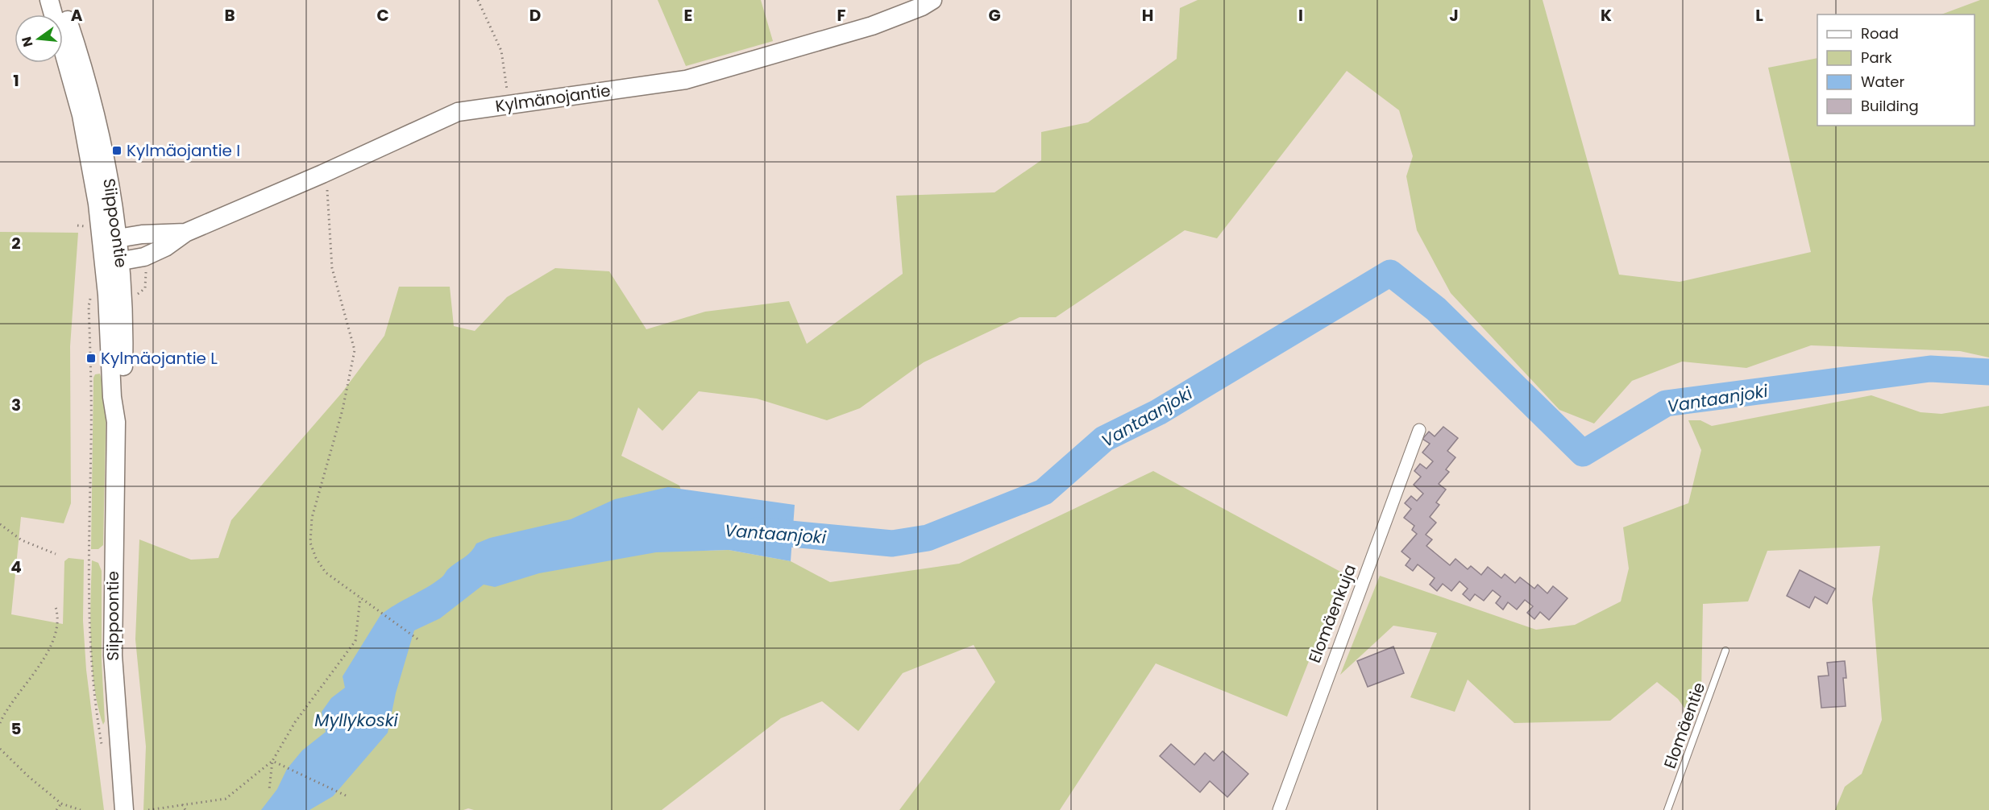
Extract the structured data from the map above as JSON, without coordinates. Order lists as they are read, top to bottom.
{
  "streets": {
    "street": ["Kylmänojantie", "Siippoontie", "Elomäenkuja"],
    "lane": ["Elomäentie"]
  },
  "crossings": [
    ["Kylmänojantie", "Siippoontie"]
  ],
  "water": ["Vantaanjoki", "Myllykoski"],
  "places": {
    "transit": ["Kylmäojantie I", "Kylmäojantie L"]
  },
  "legend": [
    "Road",
    "Park",
    "Water",
    "Building"
  ],
  "north": "left",
  "grid": {
    "columns": [
      "A",
      "B",
      "C",
      "D",
      "E",
      "F",
      "G",
      "H",
      "I",
      "J",
      "K",
      "L"
    ],
    "rows": [
      "1",
      "2",
      "3",
      "4",
      "5"
    ]
  }
}
